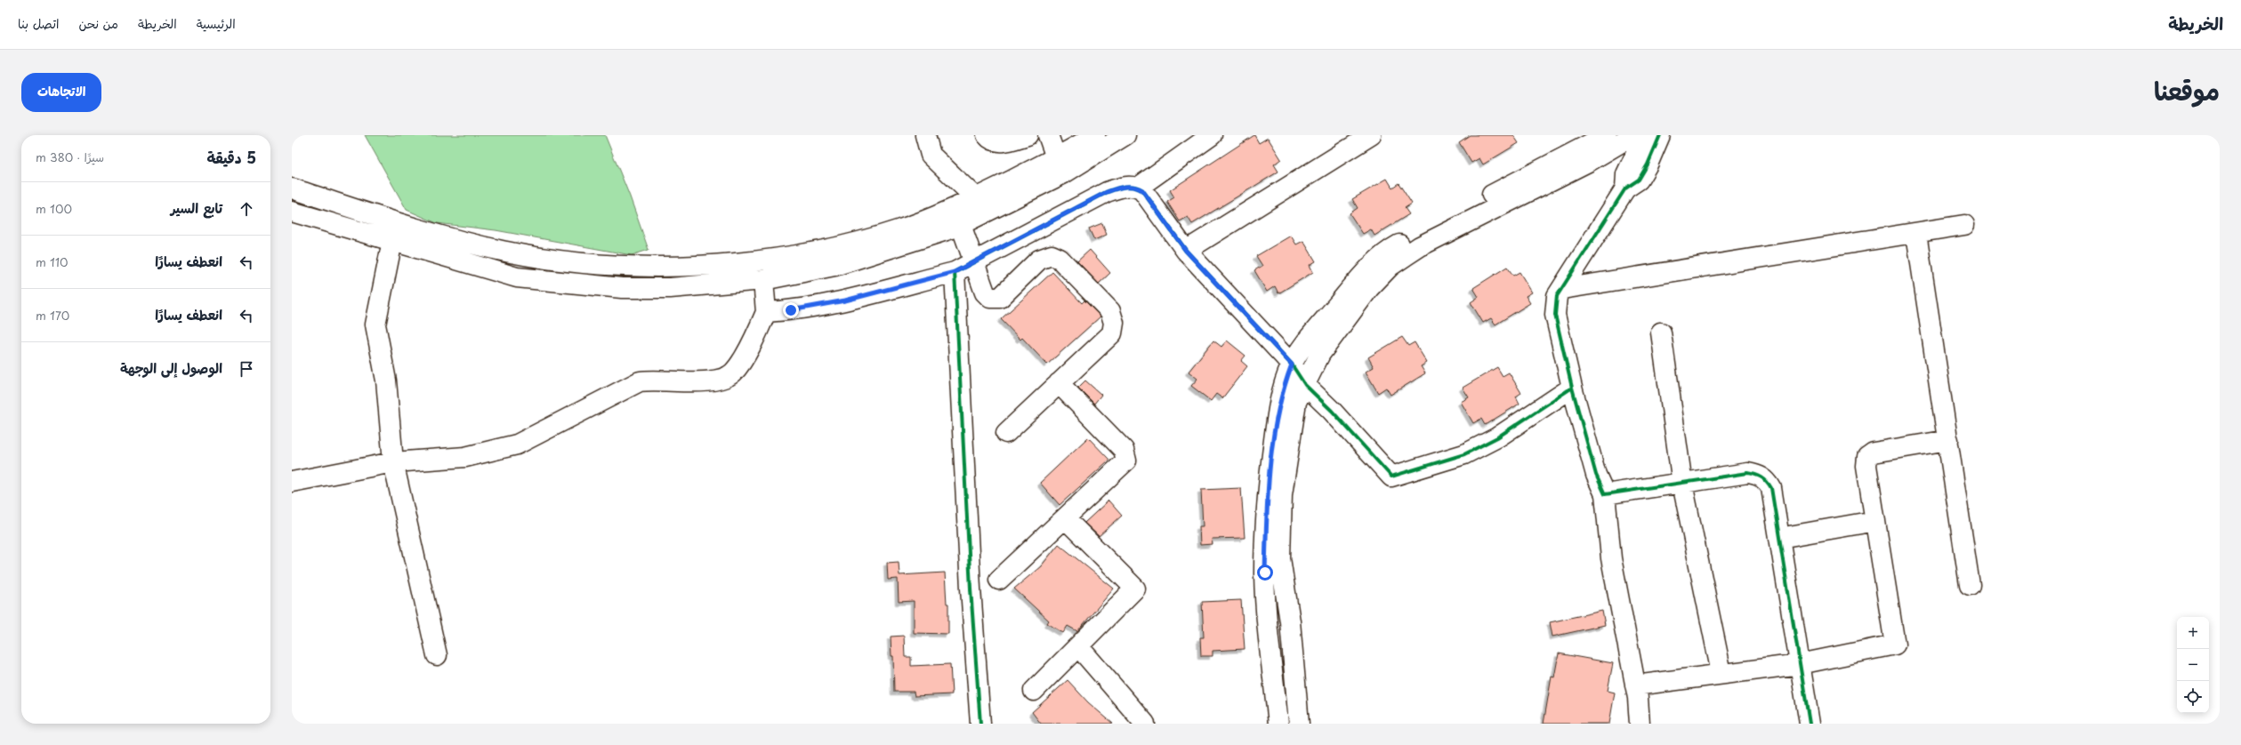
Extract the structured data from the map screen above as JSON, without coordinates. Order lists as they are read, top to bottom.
{
  "page": {
    "header": "الخريطة",
    "nav": [
      "الرئيسية",
      "الخريطة",
      "من نحن",
      "اتصل بنا"
    ],
    "title": "موقعنا",
    "buttons": "الاتجاهات",
    "heading": ["5 دقيقة", "سيرًا · 380 m"],
    "list": [
      ["تابع السير", "100 m"],
      ["انعطف يسارًا", "110 m"],
      ["انعطف يسارًا", "170 m"],
      "الوصول إلى الوجهة"
    ],
    "map_buttons": ["+", "−"]
  }
}
